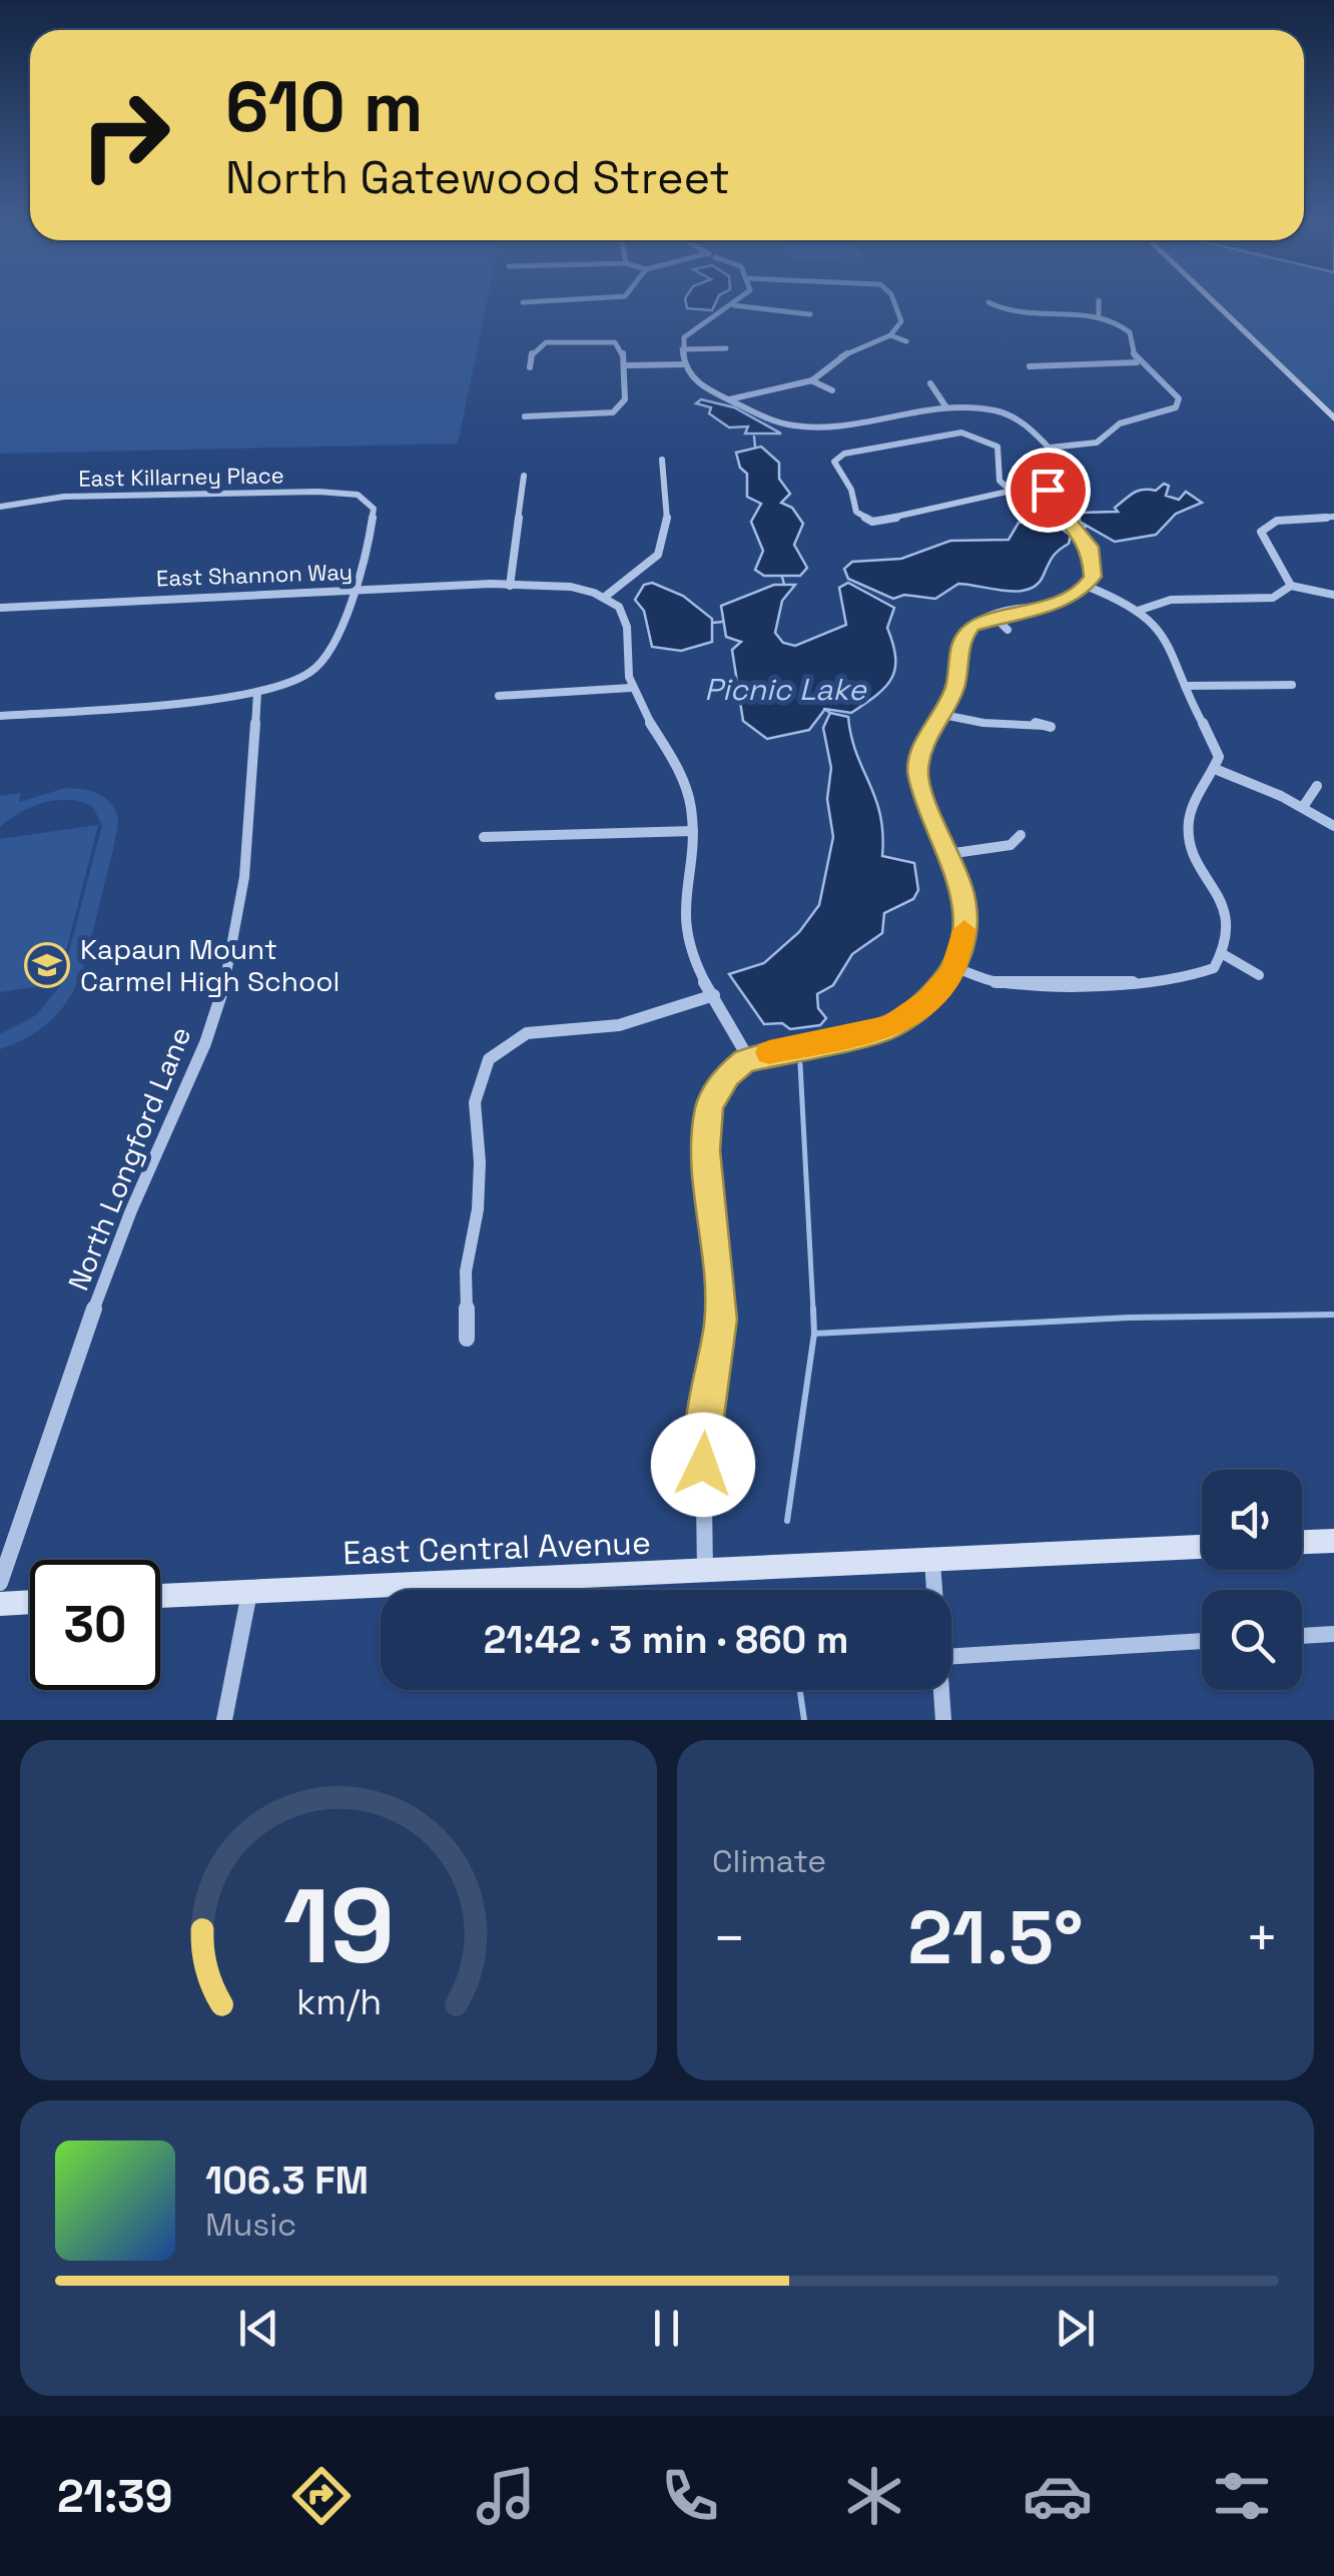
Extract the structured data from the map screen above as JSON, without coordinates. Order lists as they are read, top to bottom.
{
  "streets": {
    "main road": ["East Central Avenue"],
    "street": ["East Killarney Place", "East Shannon Way", "North Longford Lane"]
  },
  "crossings": [
    ["East Killarney Place", "East Shannon Way"]
  ],
  "water": ["Picnic Lake"],
  "places": {
    "school or university": ["Kapaun Mount Carmel High School"]
  },
  "page": {
    "turn": ["610 m", "North Gatewood Street"],
    "limit": "30",
    "trip": "21:42 · 3 min · 860 m",
    "tile": "Climate",
    "heat": ["−", "21.5°", "+"],
    "song": ["106.3 FM", "Music"],
    "tabs": "21:39",
    "gauge": ["19", "km/h"]
  }
}
